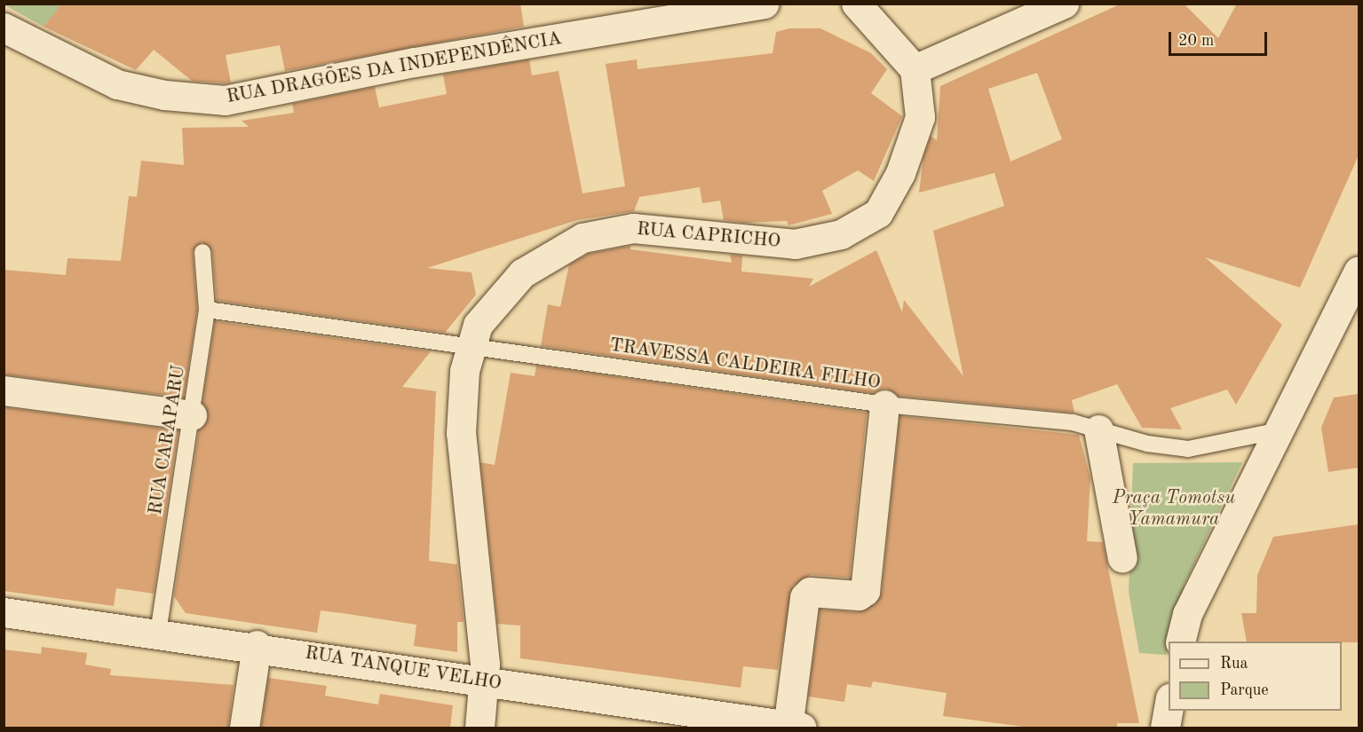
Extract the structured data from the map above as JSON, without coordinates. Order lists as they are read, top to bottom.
{
  "streets": {
    "street": ["RUA DRAGÕES DA INDEPENDÊNCIA", "RUA CAPRICHO", "RUA TANQUE VELHO"],
    "lane": ["TRAVESSA CALDEIRA FILHO", "RUA CARAPARU"]
  },
  "crossings": [
    ["RUA CAPRICHO", "TRAVESSA CALDEIRA FILHO"],
    ["RUA CAPRICHO", "RUA TANQUE VELHO"],
    ["TRAVESSA CALDEIRA FILHO", "RUA CARAPARU"],
    ["RUA CARAPARU", "RUA TANQUE VELHO"]
  ],
  "parks": ["Praça Tomotsu Yamamura"],
  "legend": ["Rua", "Parque"],
  "scale_bar": "20 m"
}
